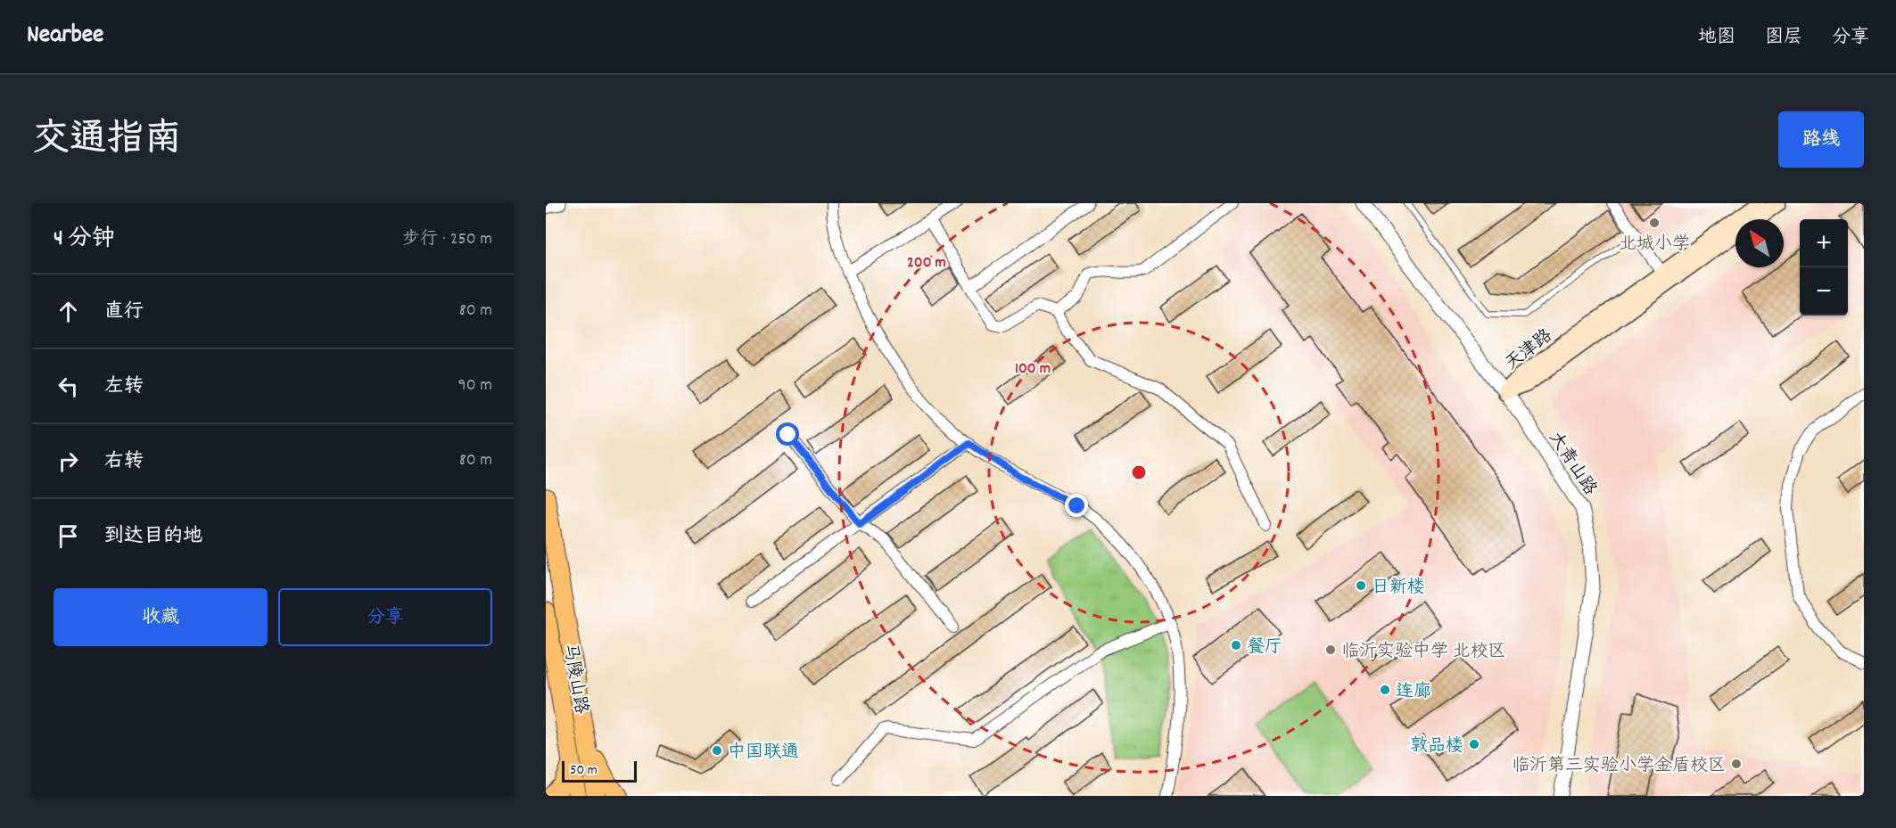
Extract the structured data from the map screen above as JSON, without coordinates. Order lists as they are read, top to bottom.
{
  "streets": {
    "main road": ["天津路", "马陵山路"],
    "street": ["大青山路"]
  },
  "crossings": [
    ["天津路", "大青山路"]
  ],
  "places": [
    "北城小学",
    "日新楼",
    "餐厅",
    "临沂实验中学 北校区",
    "连廊",
    "敦品楼",
    "中国联通",
    "临沂第三实验小学金盾校区"
  ],
  "scale_bar": "50 m",
  "north": "top left",
  "page": {
    "header": "Nearbee",
    "nav": ["地图", "图层", "分享"],
    "title": "交通指南",
    "buttons": [
      "路线",
      ["收藏", "分享"]
    ],
    "heading": ["4 分钟", "步行 · 250 m"],
    "map_buttons": ["+", "−"],
    "list": [
      ["直行", "80 m"],
      ["左转", "90 m"],
      ["右转", "80 m"],
      "到达目的地"
    ],
    "scale": "50 m"
  },
  "rings": ["200 m", "100 m"]
}
